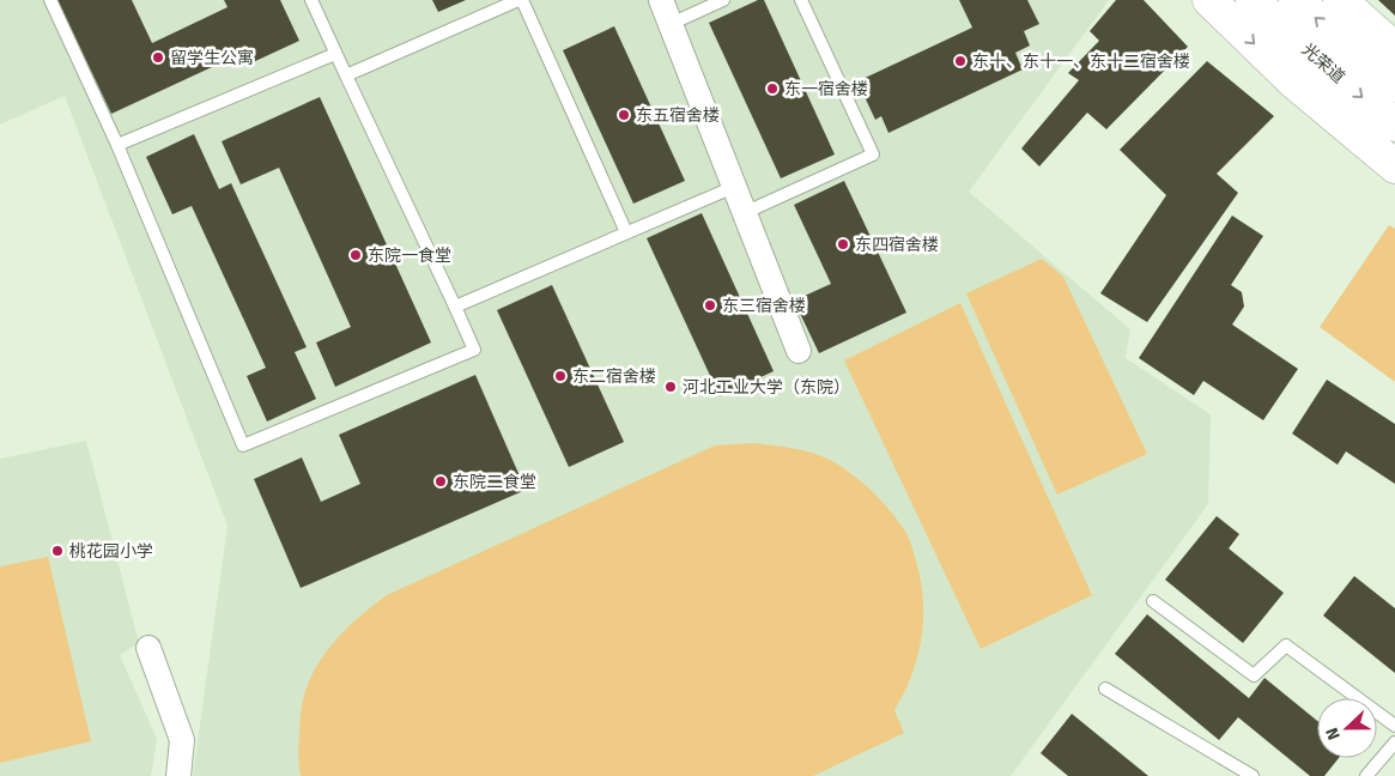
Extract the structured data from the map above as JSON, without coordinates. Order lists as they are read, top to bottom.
{
  "streets": {
    "main road": ["光荣道"]
  },
  "places": [
    "留学生公寓",
    "东十、东十一、东十二宿舍楼",
    "东一宿舍楼",
    "东五宿舍楼",
    "东四宿舍楼",
    "东院一食堂",
    "东三宿舍楼",
    "东二宿舍楼",
    "河北工业大学（东院）",
    "东院二食堂",
    "桃花园小学"
  ],
  "north": "left"
}
